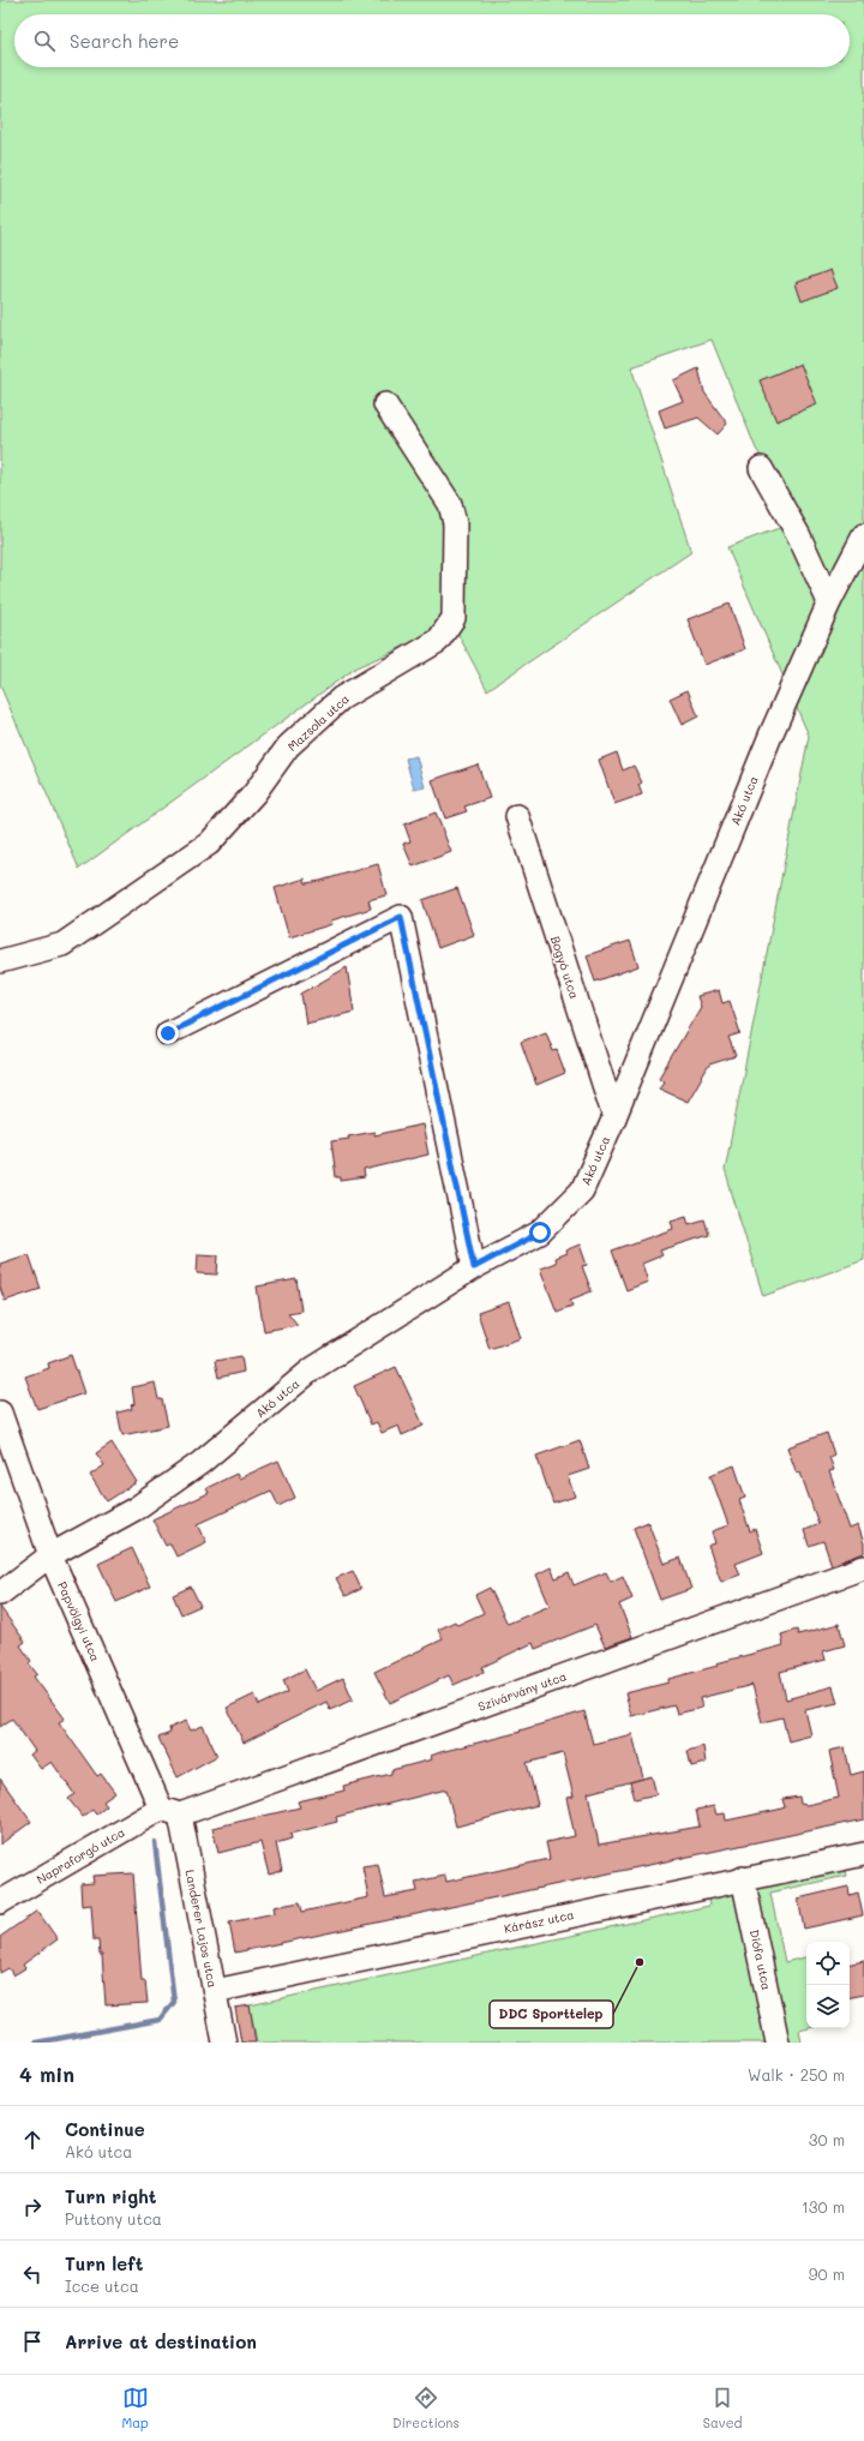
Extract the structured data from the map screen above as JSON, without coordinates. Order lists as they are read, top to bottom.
{
  "streets": {
    "street": [
      "Mazsola utca",
      "Akó utca",
      "Bogyó utca",
      "Papvölgyi utca",
      "Szivárvány utca",
      "Napraforgó utca",
      "Kárász utca",
      "Landerer Lajos utca",
      "Diófa utca"
    ]
  },
  "crossings": [
    ["Akó utca", "Bogyó utca"],
    ["Akó utca", "Papvölgyi utca"],
    ["Papvölgyi utca", "Szivárvány utca"],
    ["Papvölgyi utca", "Napraforgó utca"],
    ["Papvölgyi utca", "Landerer Lajos utca"],
    ["Szivárvány utca", "Napraforgó utca"],
    ["Szivárvány utca", "Landerer Lajos utca"],
    ["Napraforgó utca", "Landerer Lajos utca"],
    ["Kárász utca", "Landerer Lajos utca"],
    ["Kárász utca", "Diófa utca"]
  ],
  "places": ["DDC Sporttelep"],
  "page": {
    "search": "Search here",
    "heading": ["4 min", "Walk · 250 m"],
    "list": [
      ["Continue", "Akó utca", "30 m"],
      ["Turn right", "Puttony utca", "130 m"],
      ["Turn left", "Icce utca", "90 m"],
      "Arrive at destination"
    ],
    "nav": ["Map", "Directions", "Saved"]
  }
}
